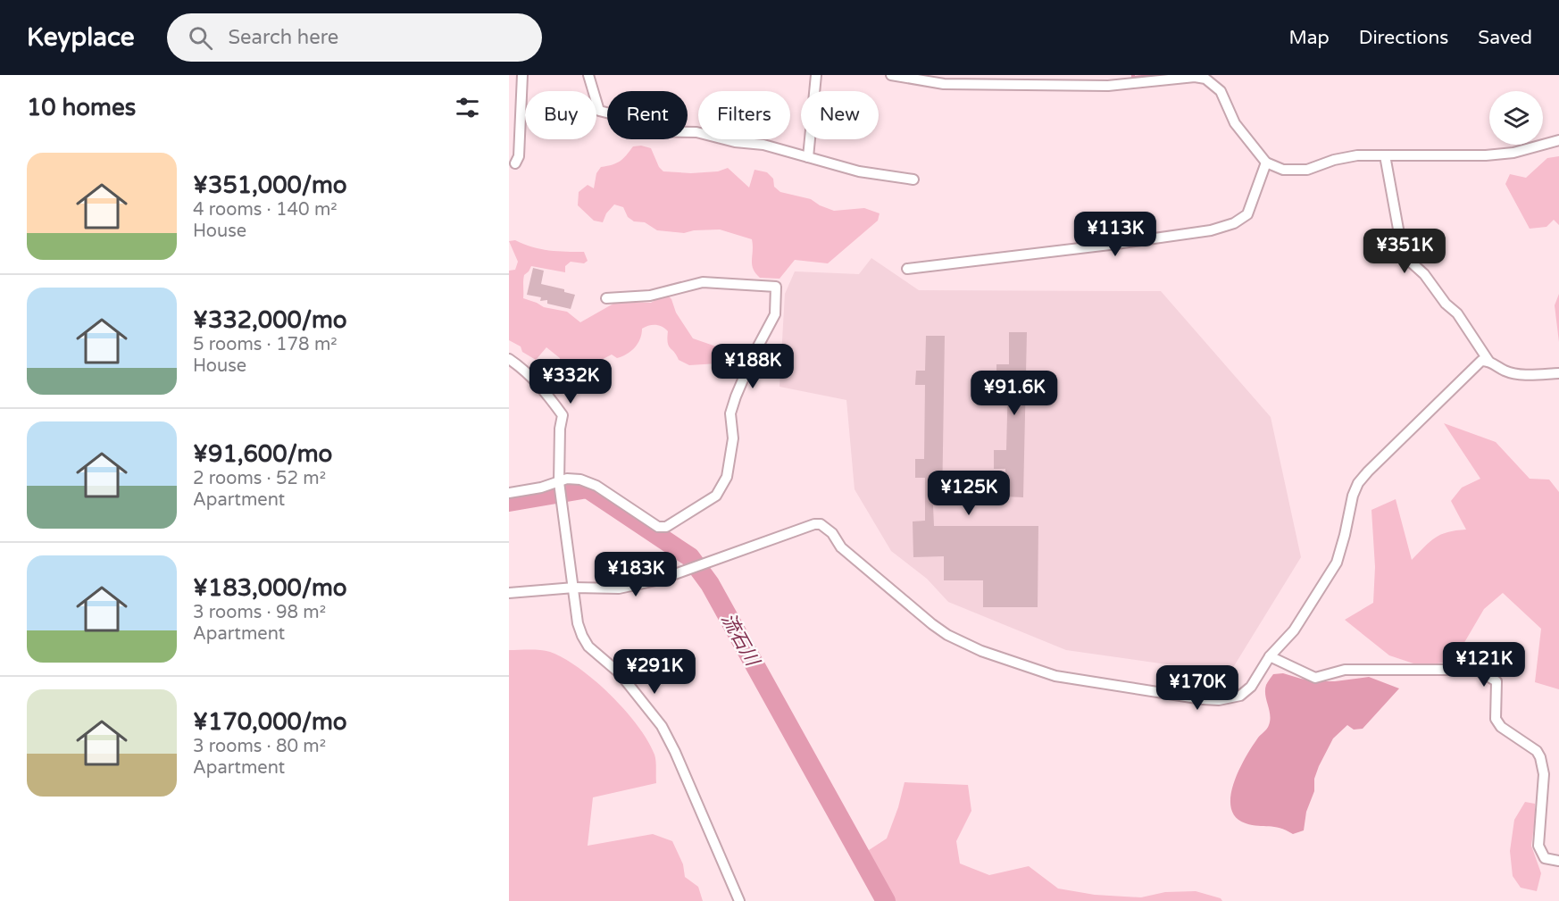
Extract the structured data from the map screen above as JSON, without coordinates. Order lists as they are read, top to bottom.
{
  "water": ["流石川"],
  "page": {
    "header": "Keyplace",
    "search": "Search here",
    "nav": ["Map", "Directions", "Saved"],
    "heading": "10 homes",
    "chip": [
      "Buy",
      "Rent",
      "Filters",
      "New"
    ],
    "list": [
      {
        "name": "¥351,000/mo",
        "note": "4 rooms · 140 m² · House"
      },
      {
        "name": "¥332,000/mo",
        "note": "5 rooms · 178 m² · House"
      },
      {
        "name": "¥91,600/mo",
        "note": "2 rooms · 52 m² · Apartment"
      },
      {
        "name": "¥183,000/mo",
        "note": "3 rooms · 98 m² · Apartment"
      },
      {
        "name": "¥170,000/mo",
        "note": "3 rooms · 80 m² · Apartment"
      }
    ],
    "price": [
      "¥113K",
      "¥351K",
      "¥188K",
      "¥332K",
      "¥91.6K",
      "¥125K",
      "¥183K",
      "¥121K",
      "¥291K",
      "¥170K"
    ]
  }
}
